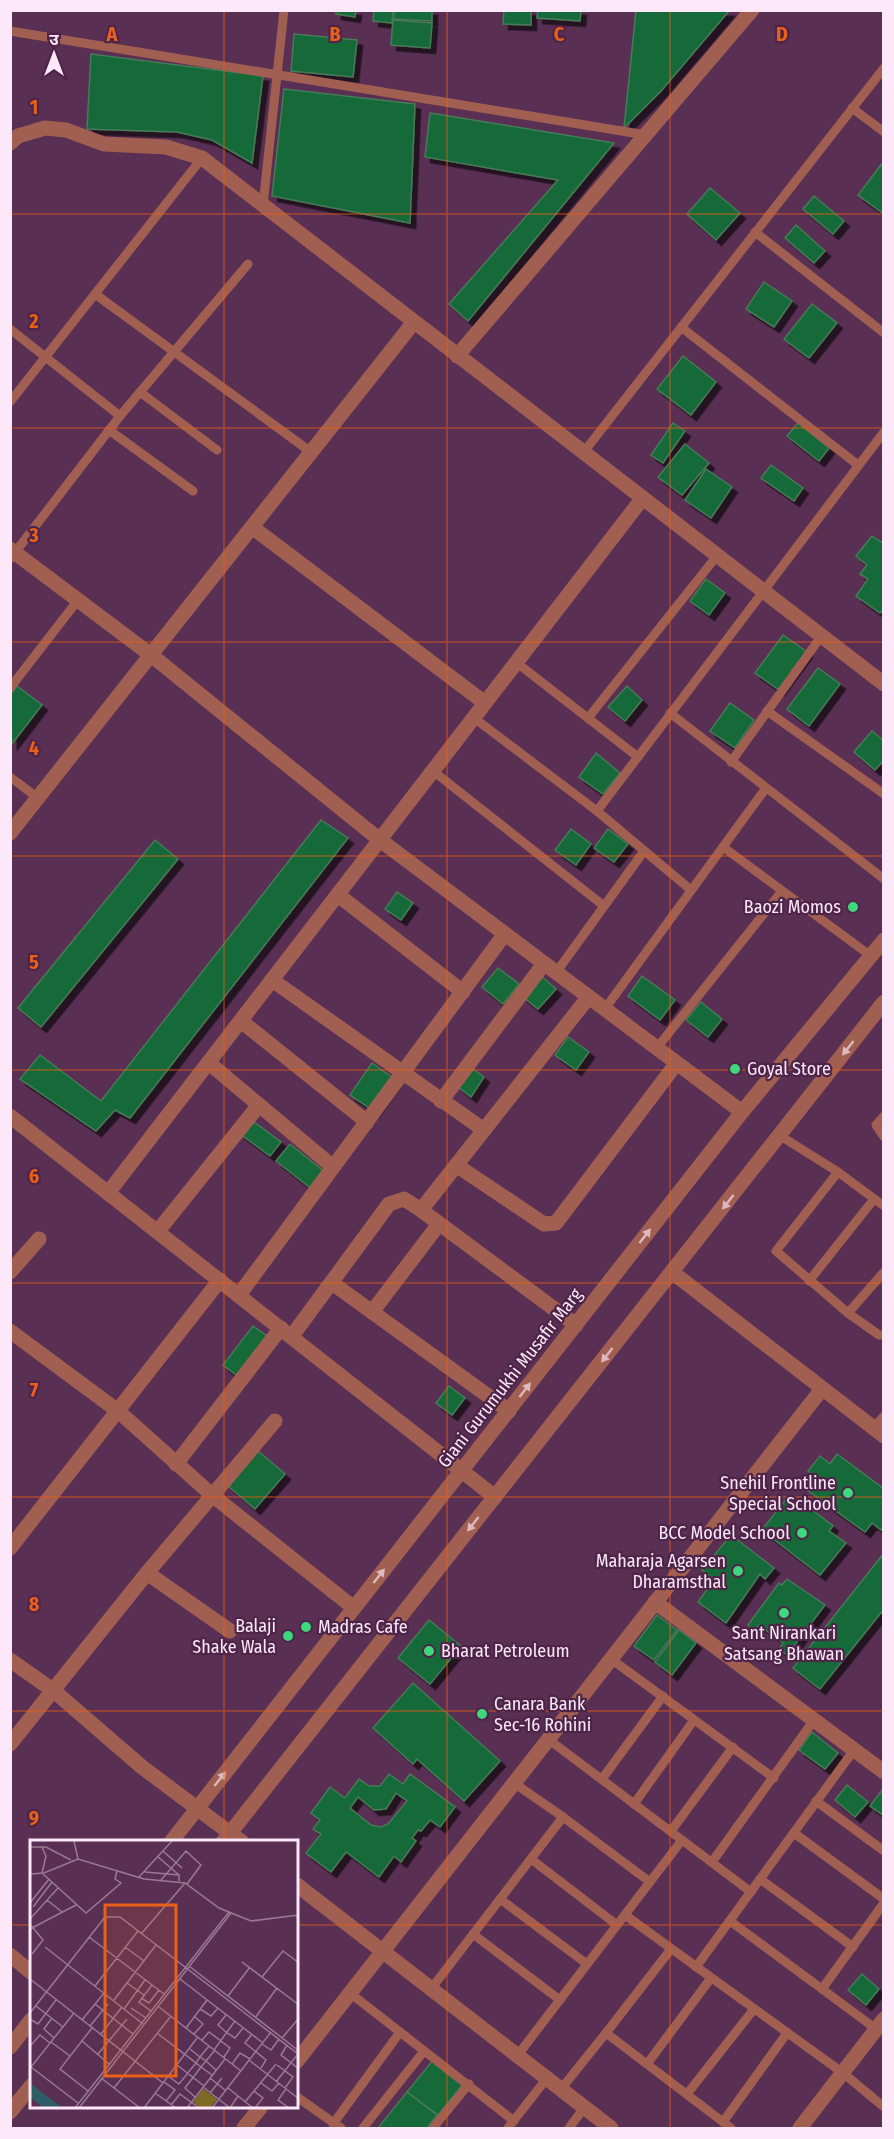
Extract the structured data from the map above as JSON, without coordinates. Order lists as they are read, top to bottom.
{
  "streets": {
    "street": ["Giani Gurumukhi Musafir Marg"]
  },
  "places": [
    "Baozi Momos",
    "Goyal Store",
    "Snehil Frontline Special School",
    "BCC Model School",
    "Maharaja Agarsen Dharamsthal",
    "Sant Nirankari Satsang Bhawan",
    "Madras Cafe",
    "Balaji Shake Wala",
    "Bharat Petroleum",
    "Canara Bank Sec-16 Rohini"
  ],
  "north": "top",
  "grid": {
    "columns": [
      "A",
      "B",
      "C",
      "D"
    ],
    "rows": [
      "1",
      "2",
      "3",
      "4",
      "5",
      "6",
      "7",
      "8",
      "9"
    ]
  }
}
